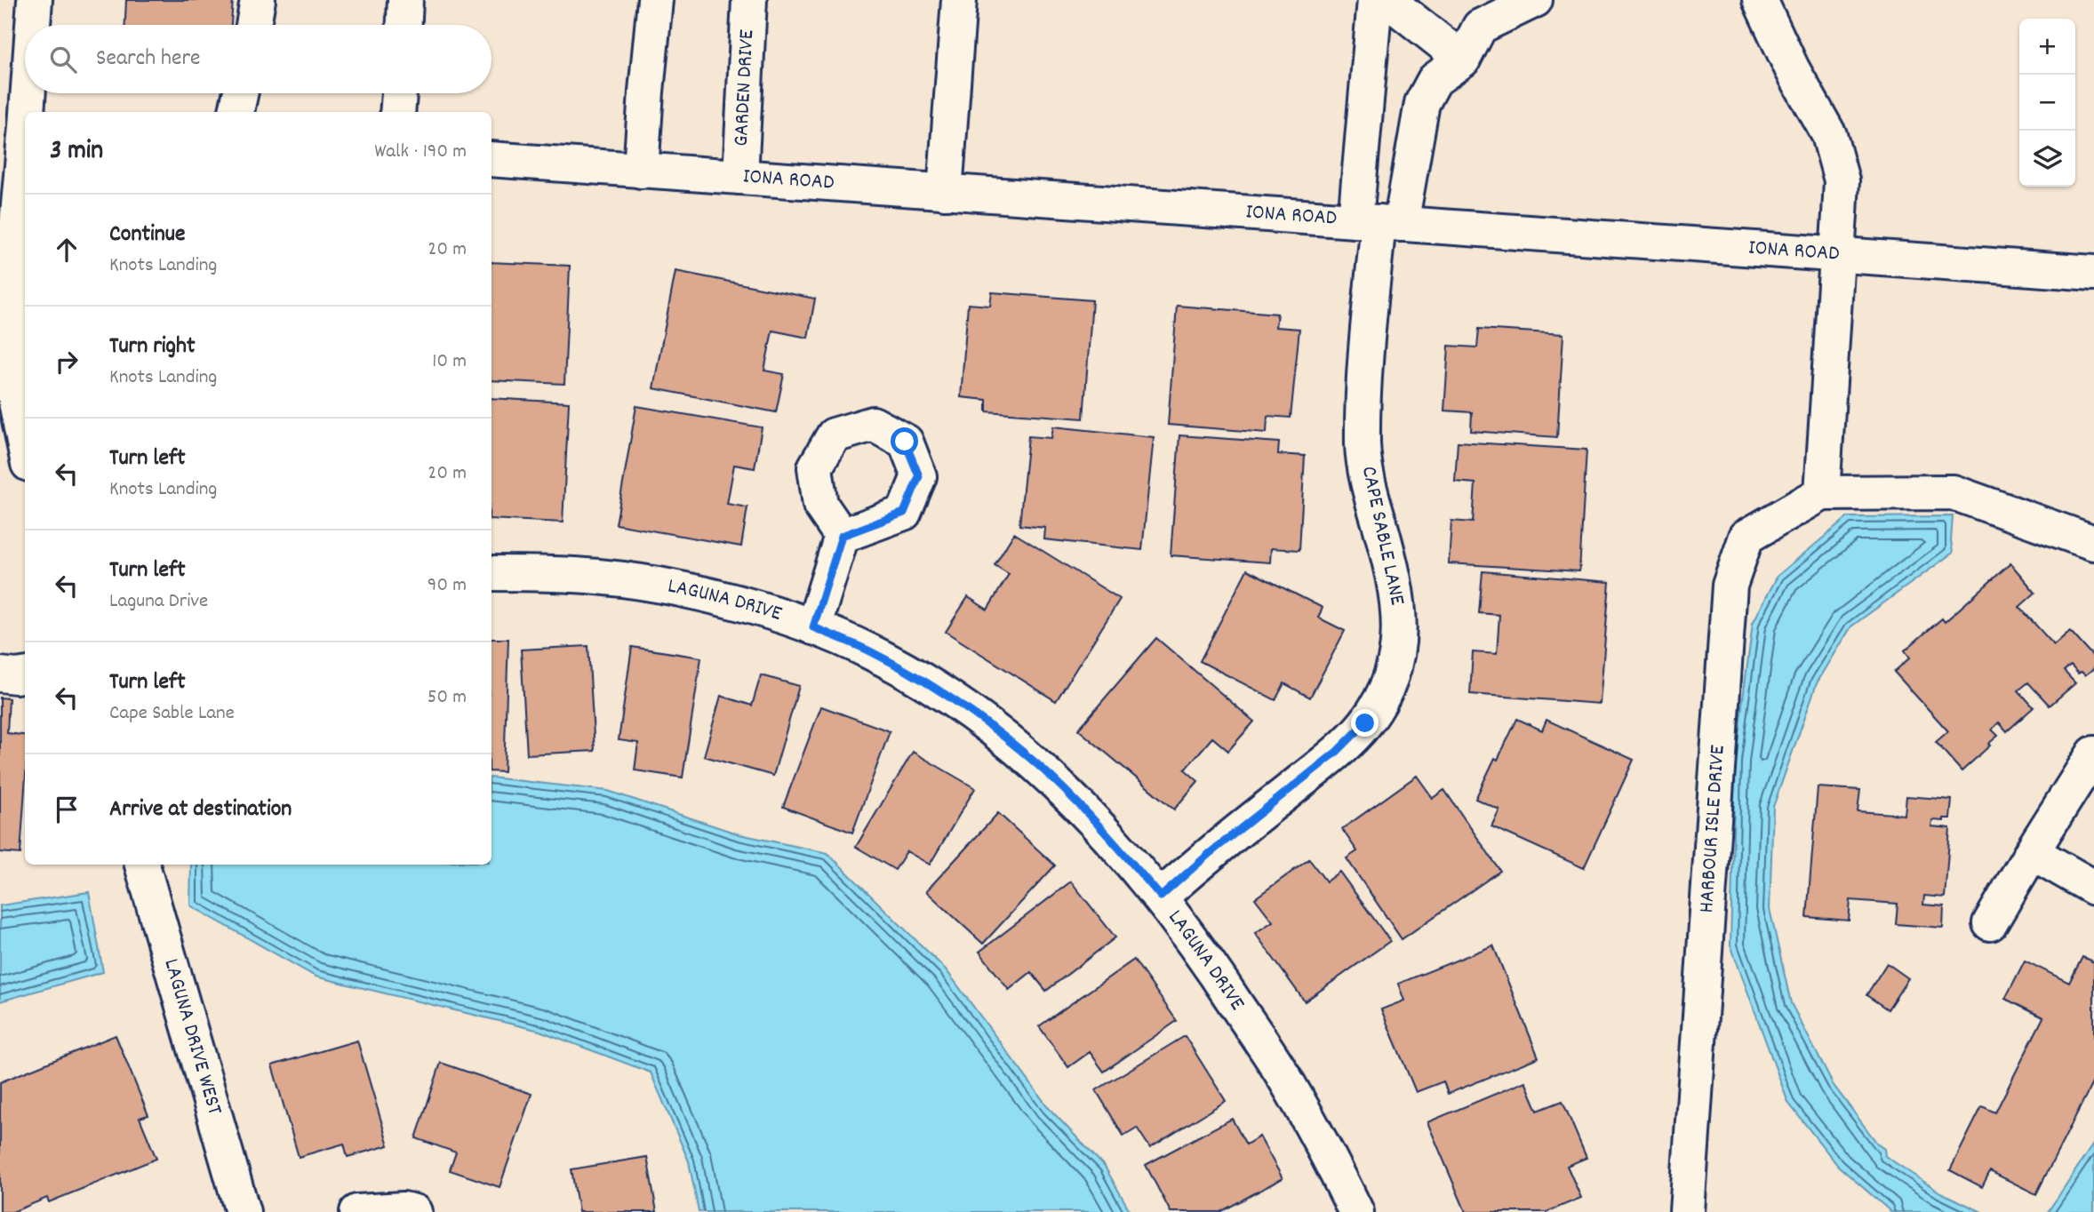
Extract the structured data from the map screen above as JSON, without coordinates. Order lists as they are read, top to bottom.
{
  "streets": {
    "street": [
      "GARDEN DRIVE",
      "IONA ROAD",
      "CAPE SABLE LANE",
      "LAGUNA DRIVE",
      "HARBOUR ISLE DRIVE",
      "LAGUNA DRIVE WEST"
    ]
  },
  "crossings": [
    ["GARDEN DRIVE", "IONA ROAD"],
    ["IONA ROAD", "CAPE SABLE LANE"],
    ["CAPE SABLE LANE", "LAGUNA DRIVE"]
  ],
  "page": {
    "map_buttons": ["+", "−"],
    "search": "Search here",
    "heading": ["3 min", "Walk · 190 m"],
    "list": [
      ["Continue", "Knots Landing", "20 m"],
      ["Turn right", "Knots Landing", "10 m"],
      ["Turn left", "Knots Landing", "20 m"],
      ["Turn left", "Laguna Drive", "90 m"],
      ["Turn left", "Cape Sable Lane", "50 m"],
      "Arrive at destination"
    ]
  }
}
